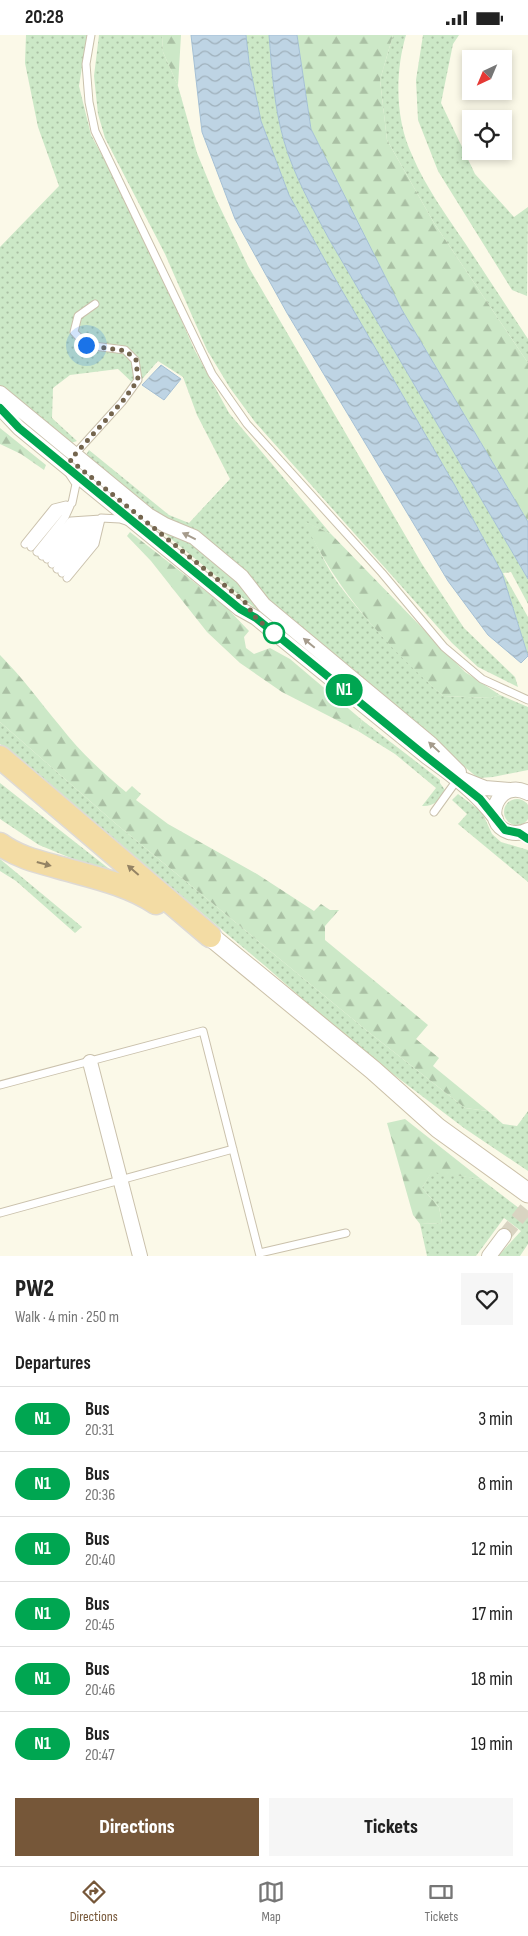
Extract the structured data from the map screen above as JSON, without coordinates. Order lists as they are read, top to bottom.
{
  "lines": ["bus line N1"],
  "north": "bottom left",
  "page": {
    "status": "20:28",
    "on_map": "N1",
    "heading": [
      ["PW2", "Walk · 4 min · 250 m"],
      "Departures"
    ],
    "list": [
      {
        "mark": "N1",
        "name": "Bus",
        "note": "20:31",
        "value": "3 min"
      },
      {
        "mark": "N1",
        "name": "Bus",
        "note": "20:36",
        "value": "8 min"
      },
      {
        "mark": "N1",
        "name": "Bus",
        "note": "20:40",
        "value": "12 min"
      },
      {
        "mark": "N1",
        "name": "Bus",
        "note": "20:45",
        "value": "17 min"
      },
      {
        "mark": "N1",
        "name": "Bus",
        "note": "20:46",
        "value": "18 min"
      },
      {
        "mark": "N1",
        "name": "Bus",
        "note": "20:47",
        "value": "19 min"
      }
    ],
    "buttons": ["Directions", "Tickets"],
    "tabs": ["Directions", "Map", "Tickets"]
  }
}
